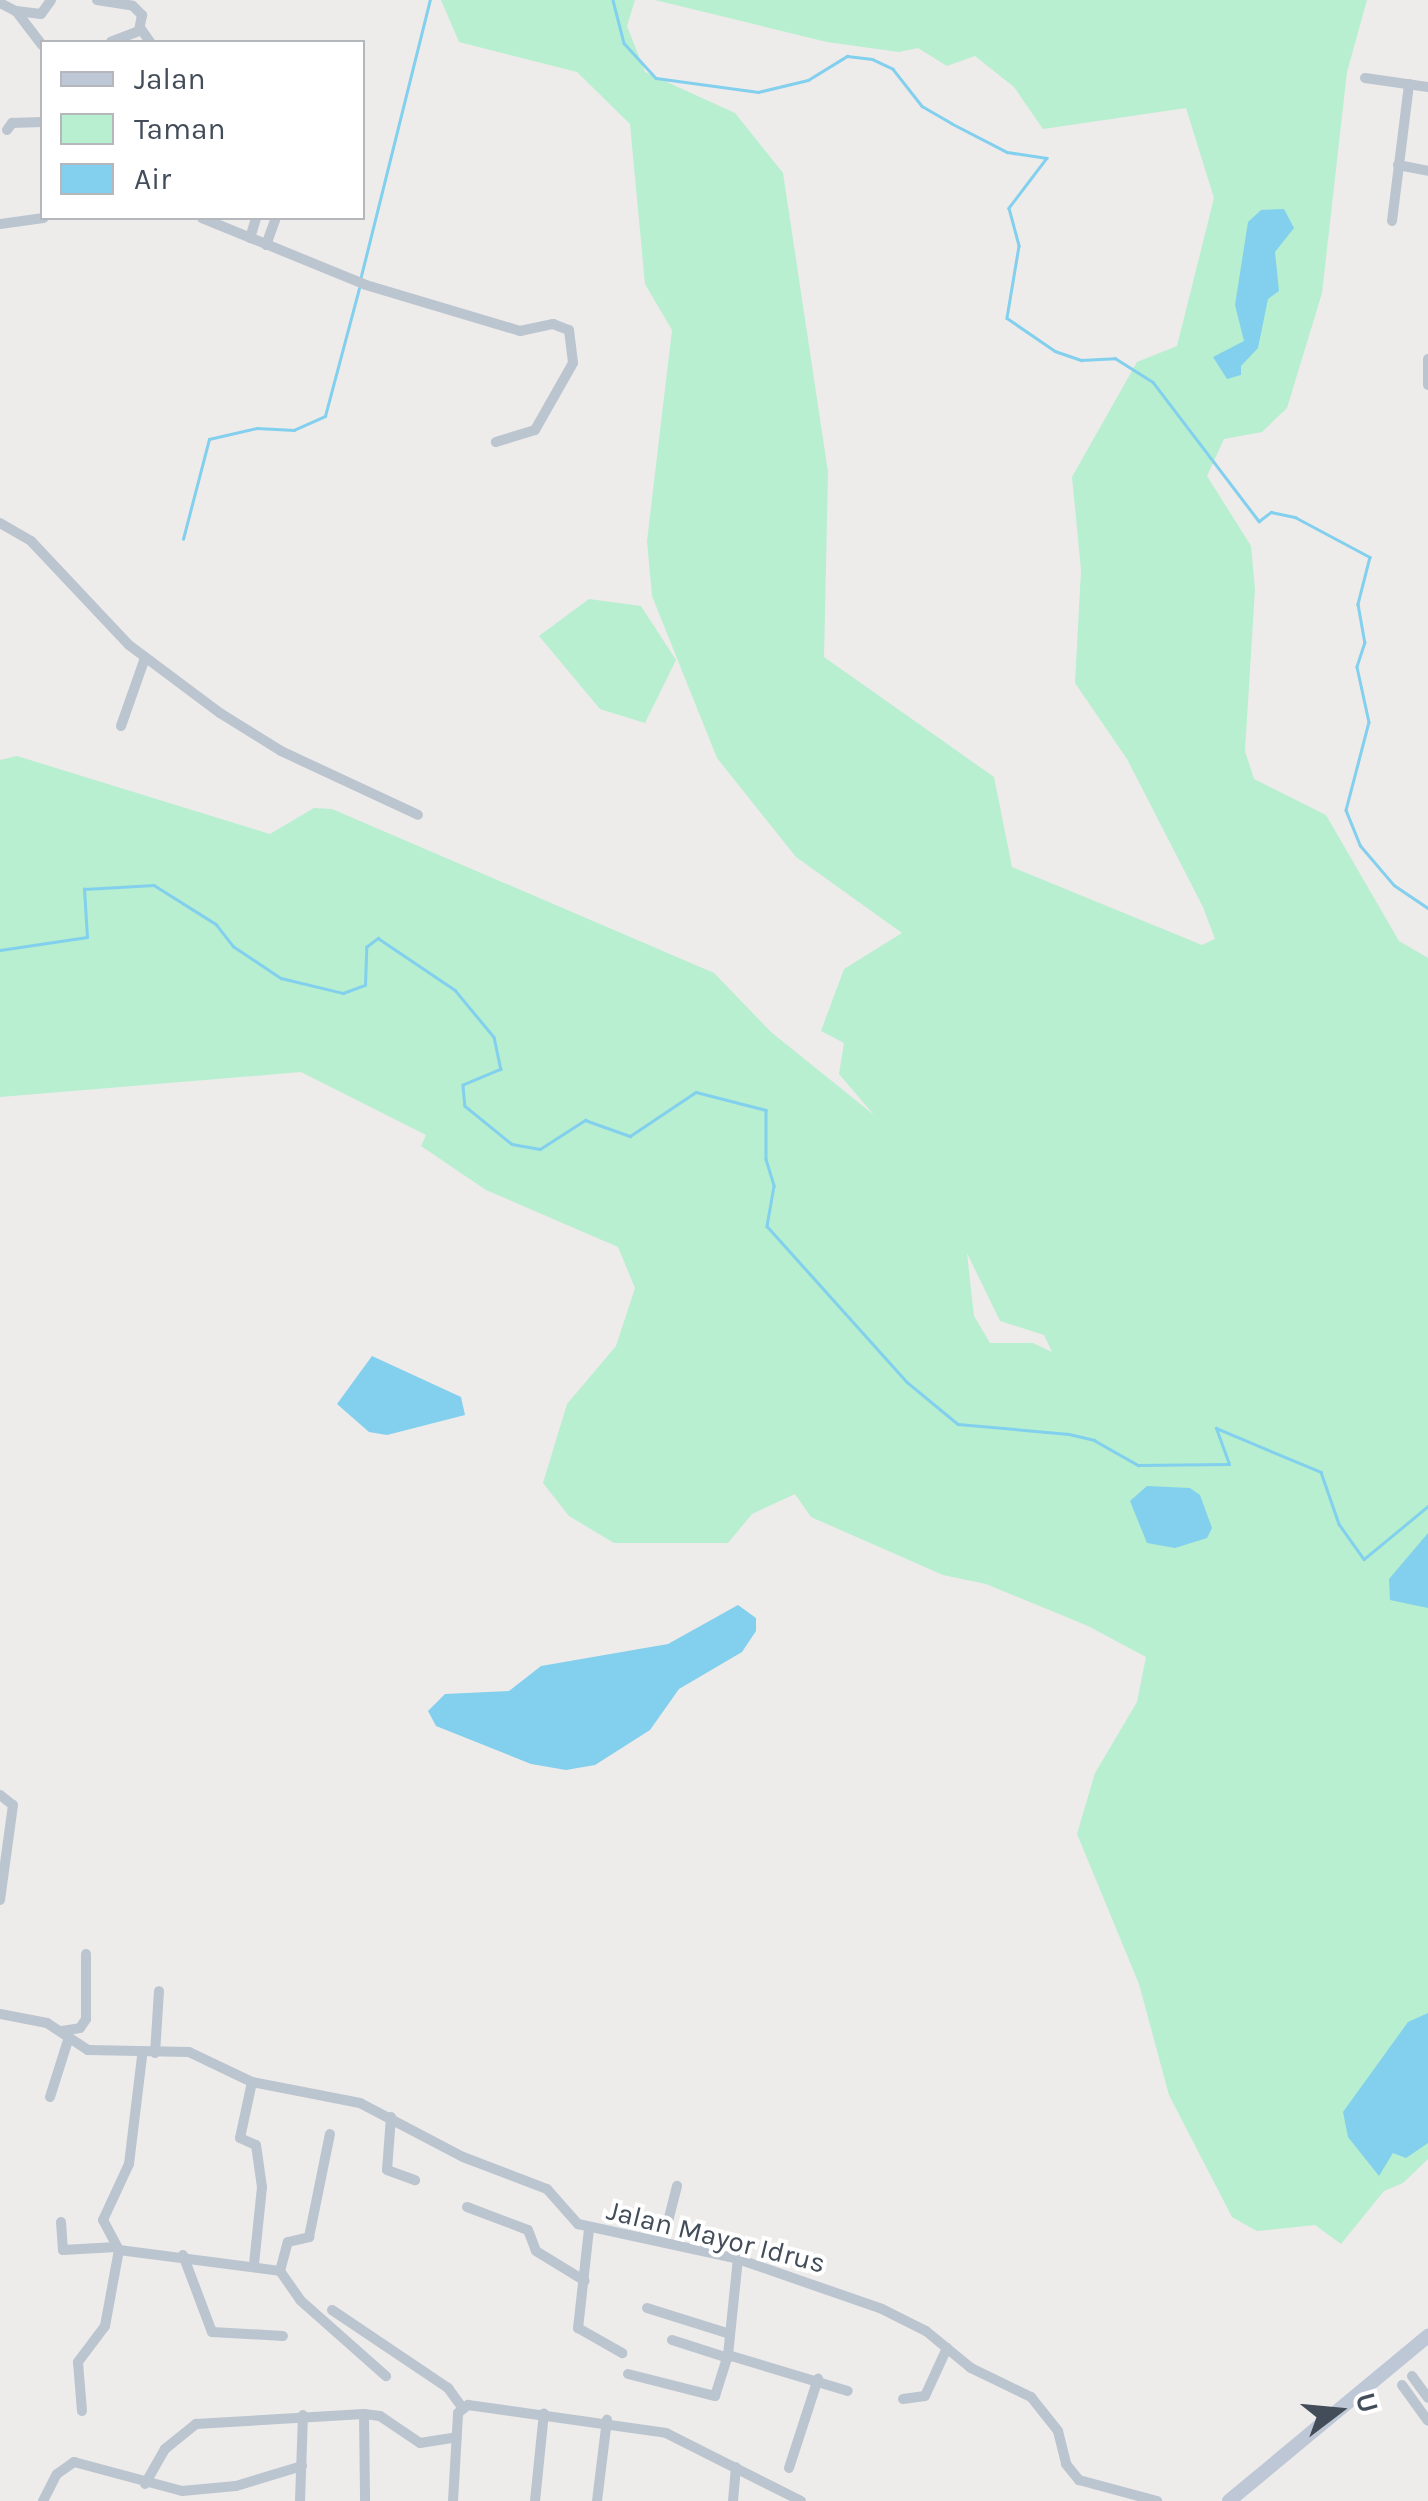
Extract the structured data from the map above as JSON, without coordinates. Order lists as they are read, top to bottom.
{
  "streets": {
    "street": ["Jalan Mayor Idrus"]
  },
  "legend": ["Jalan", "Taman", "Air"],
  "north": "right"
}
